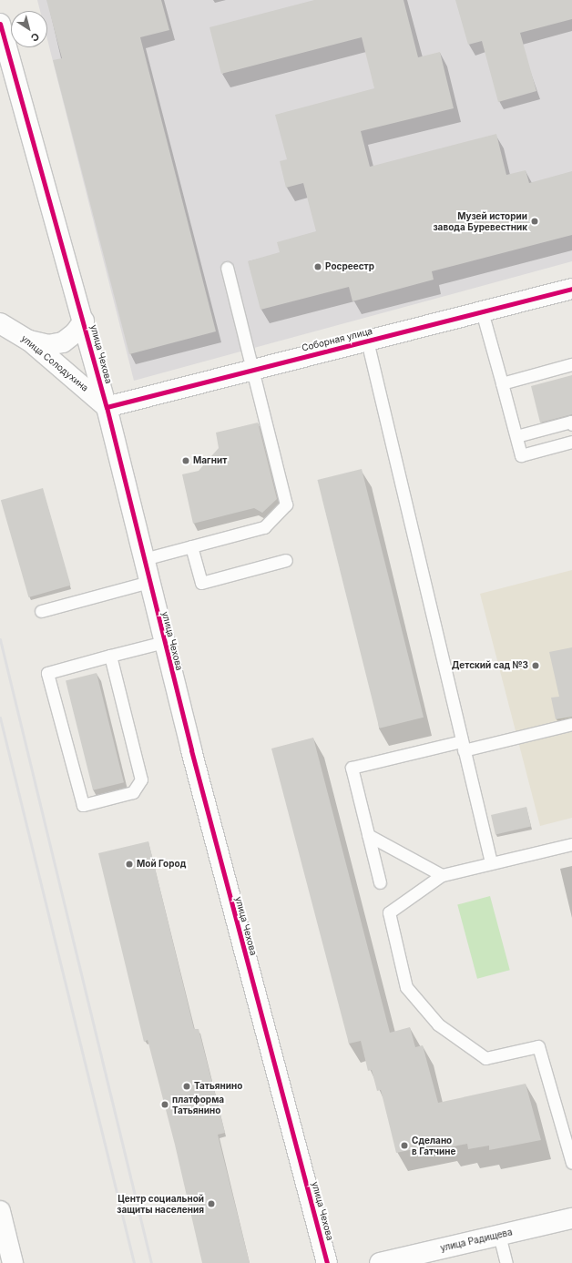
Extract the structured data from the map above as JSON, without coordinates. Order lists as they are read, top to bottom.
{
  "streets": {
    "street": [
      "Соборная улица",
      "улица Чехова",
      "улица Солодухина",
      "улица Радищева"
    ]
  },
  "crossings": [
    ["Соборная улица", "улица Чехова"],
    ["Соборная улица", "улица Солодухина"],
    ["улица Чехова", "улица Солодухина"]
  ],
  "places": [
    "Музей истории завода Буревестник",
    "Росреестр",
    "Магнит",
    "Детский сад №3",
    "Мой Город",
    "Татьянино",
    "платформа Татьянино",
    "Сделано в Гатчине",
    "Центр социальной защиты населения"
  ],
  "north": "bottom right"
}
